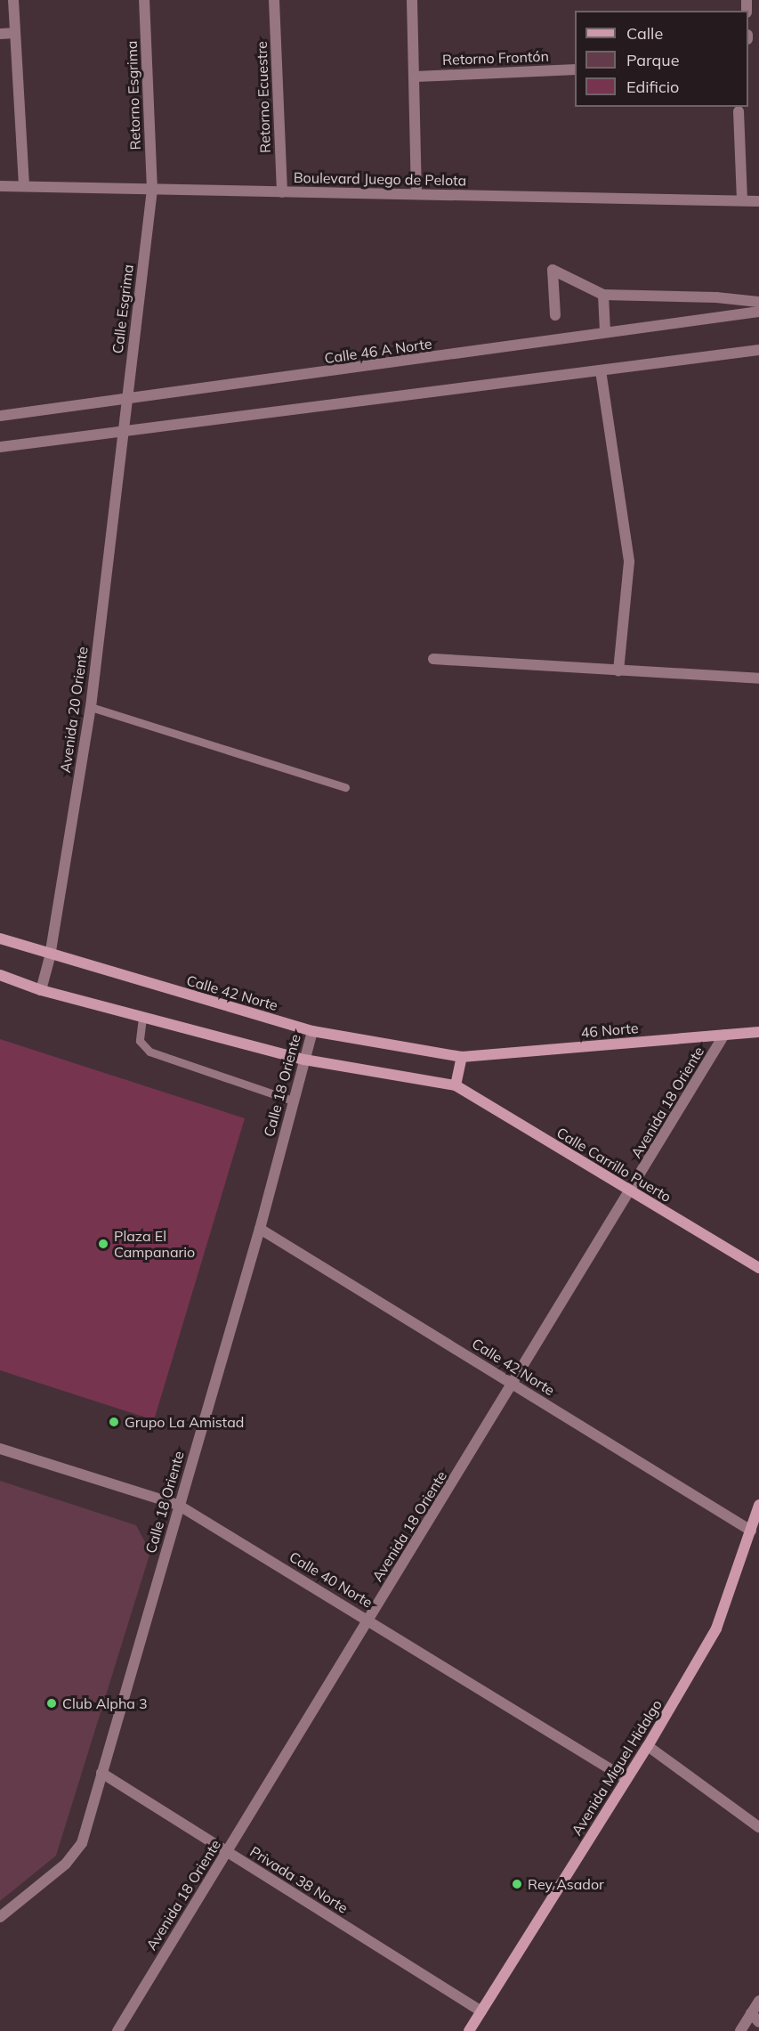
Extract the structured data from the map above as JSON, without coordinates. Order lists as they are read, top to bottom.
{
  "streets": {
    "main road": [
      "Calle 42 Norte",
      "46 Norte",
      "Calle Carrillo Puerto",
      "Avenida Miguel Hidalgo"
    ],
    "street": [
      "Retorno Frontón",
      "Retorno Esgrima",
      "Retorno Ecuestre",
      "Boulevard Juego de Pelota",
      "Calle Esgrima",
      "Calle 46 A Norte",
      "Avenida 20 Oriente",
      "Calle 18 Oriente",
      "Avenida 18 Oriente",
      "Calle 40 Norte",
      "Privada 38 Norte"
    ]
  },
  "crossings": [
    ["Retorno Esgrima", "Boulevard Juego de Pelota"],
    ["Retorno Esgrima", "Calle Esgrima"],
    ["Retorno Ecuestre", "Boulevard Juego de Pelota"],
    ["Boulevard Juego de Pelota", "Calle Esgrima"],
    ["Calle Esgrima", "Calle 46 A Norte"],
    ["Calle Esgrima", "Avenida 20 Oriente"],
    ["Avenida 20 Oriente", "Calle 42 Norte"],
    ["Calle 42 Norte", "46 Norte"],
    ["Calle 42 Norte", "Calle 18 Oriente"],
    ["Calle 42 Norte", "Avenida 18 Oriente"],
    ["Calle 42 Norte", "Avenida Miguel Hidalgo"],
    ["46 Norte", "Avenida 18 Oriente"],
    ["Calle 18 Oriente", "Calle 40 Norte"],
    ["Calle 18 Oriente", "Privada 38 Norte"],
    ["Avenida 18 Oriente", "Calle Carrillo Puerto"],
    ["Avenida 18 Oriente", "Calle 40 Norte"],
    ["Avenida 18 Oriente", "Privada 38 Norte"],
    ["Calle 40 Norte", "Avenida Miguel Hidalgo"],
    ["Avenida Miguel Hidalgo", "Privada 38 Norte"]
  ],
  "places": [
    "Plaza El Campanario",
    "Grupo La Amistad",
    "Club Alpha 3",
    "Rey Asador"
  ],
  "legend": ["Calle", "Parque", "Edificio"]
}
